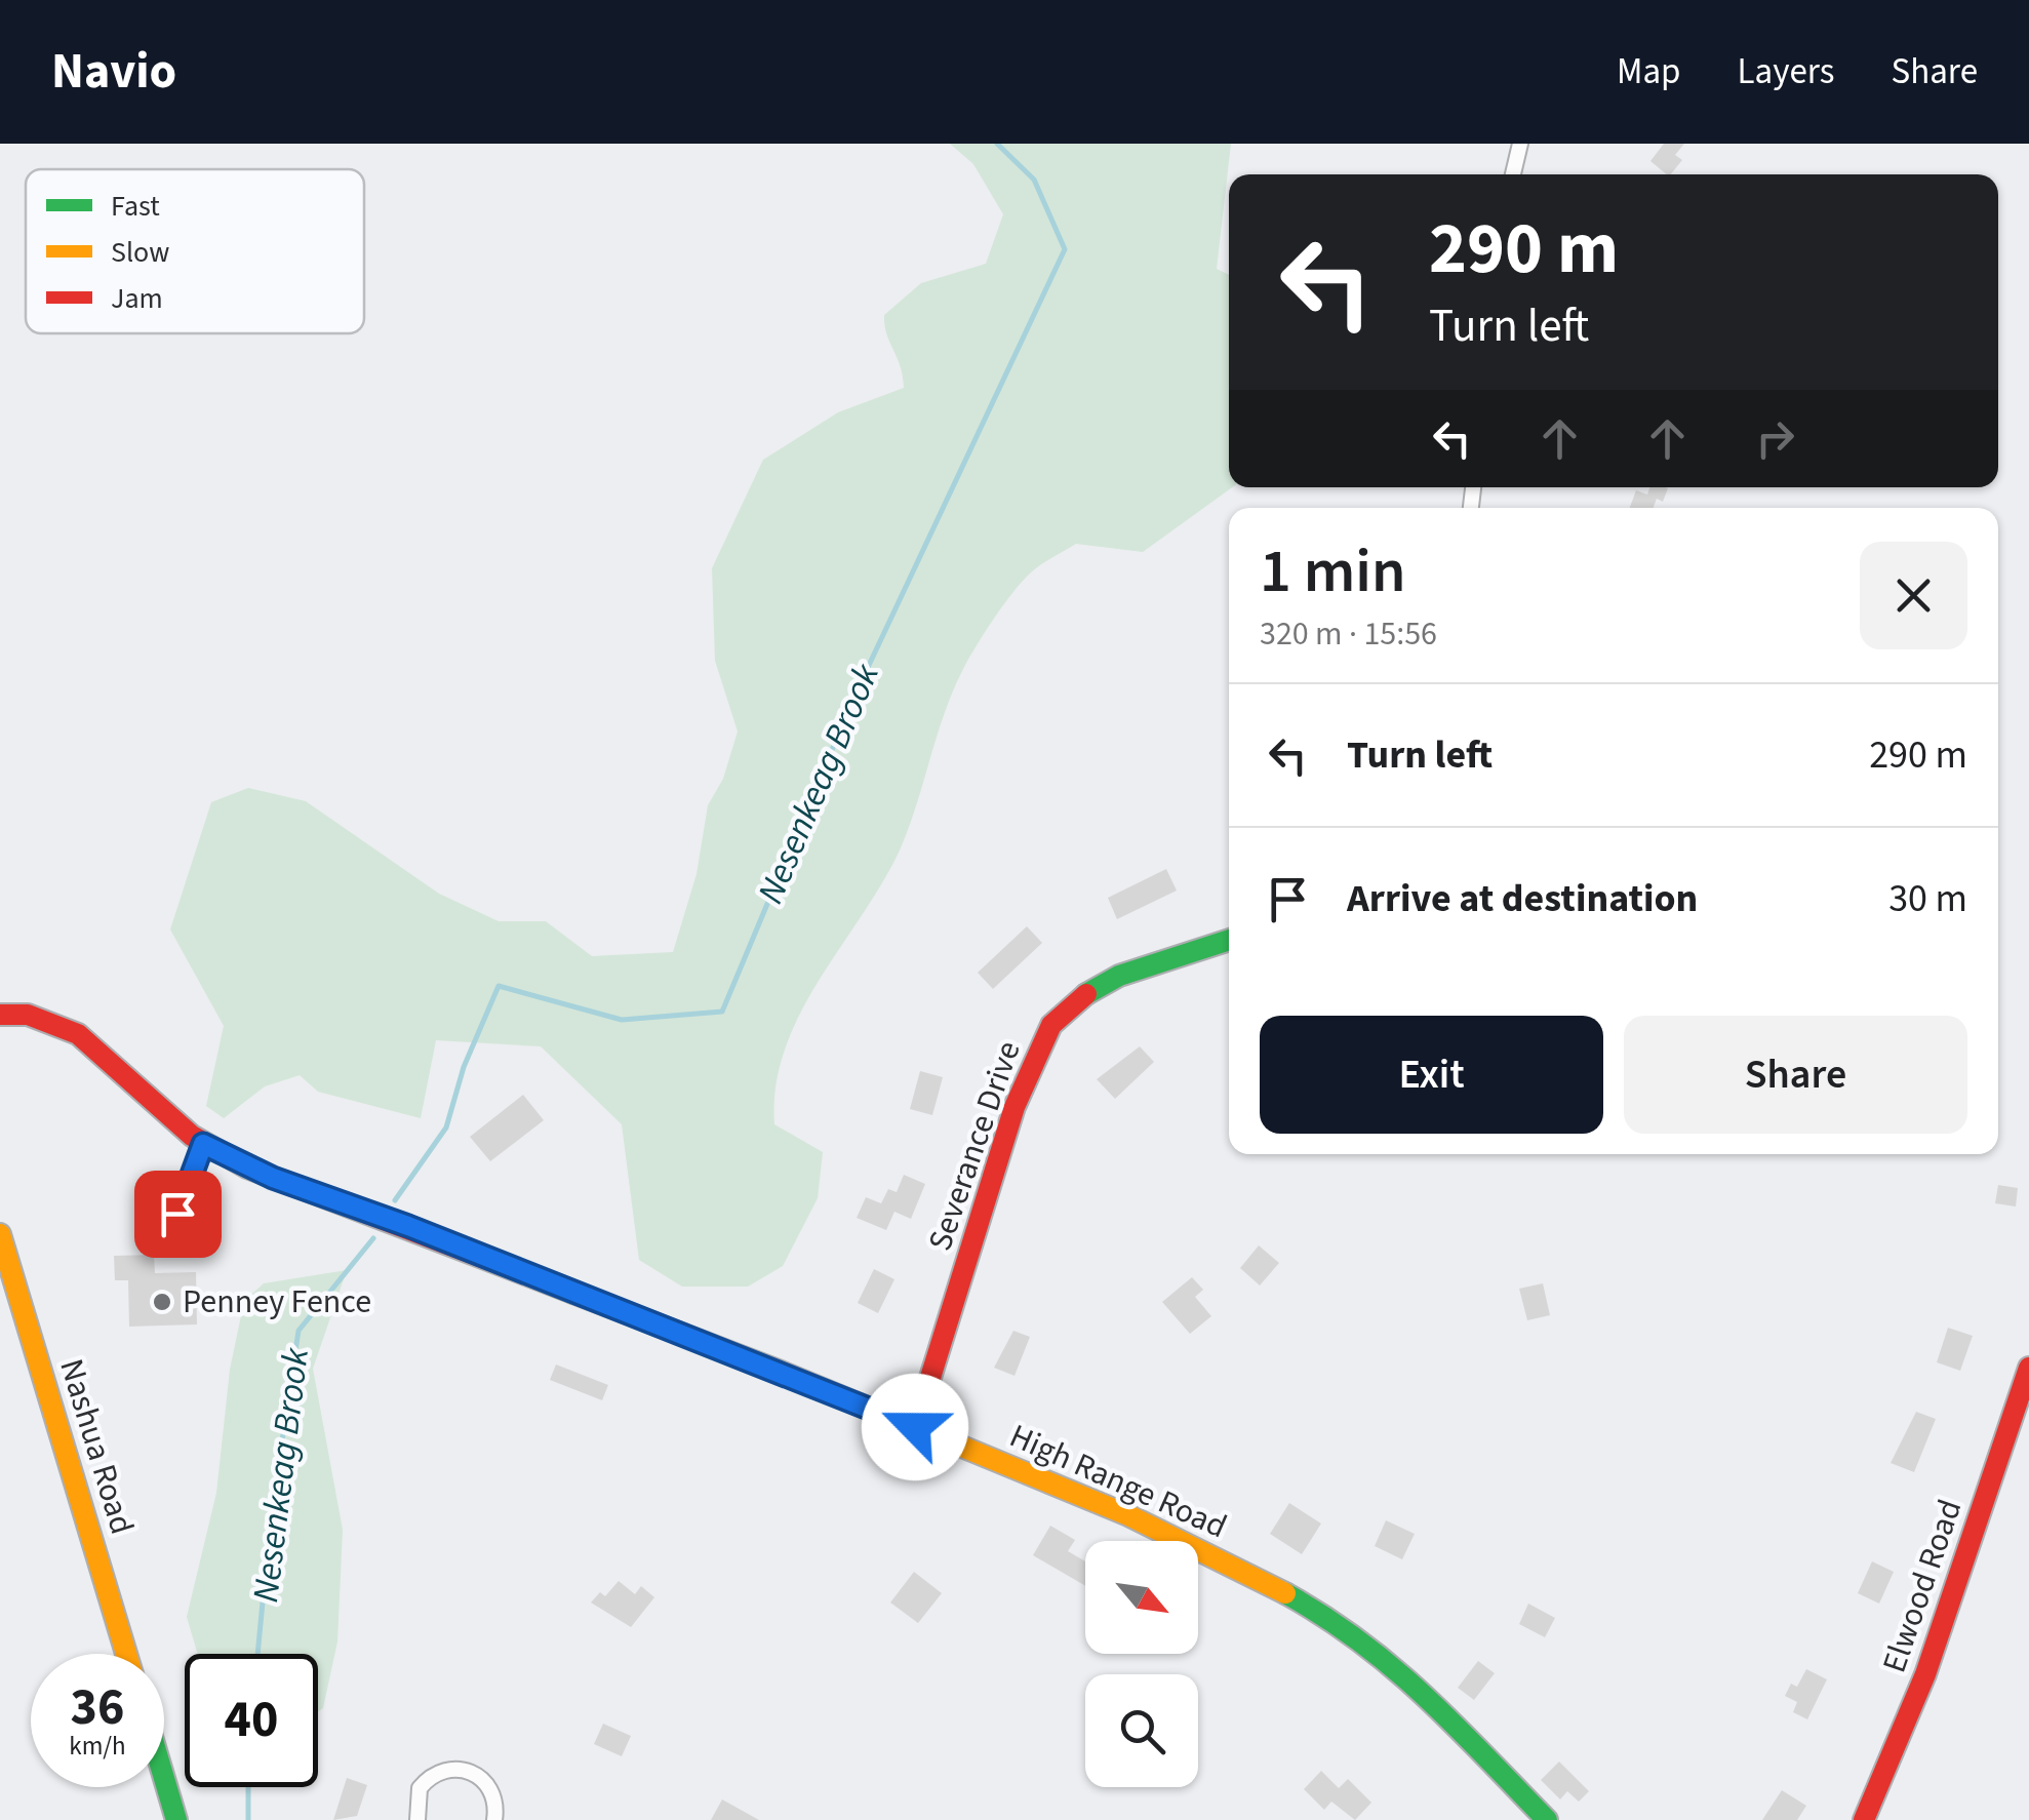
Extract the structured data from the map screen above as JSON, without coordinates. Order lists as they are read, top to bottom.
{
  "streets": {
    "street": [
      "Severance Drive",
      "Nashua Road",
      "High Range Road",
      "Elwood Road"
    ]
  },
  "crossings": [
    ["Severance Drive", "High Range Road"]
  ],
  "water": ["Nesenkeag Brook"],
  "places": ["Penney Fence"],
  "legend": ["Fast", "Slow", "Jam"],
  "north": "bottom right",
  "page": {
    "header": "Navio",
    "nav": ["Map", "Layers", "Share"],
    "turn": ["290 m", "Turn left"],
    "heading": ["1 min", "320 m · 15:56"],
    "list": [
      {
        "name": "Turn left",
        "value": "290 m"
      },
      {
        "name": "Arrive at destination",
        "value": "30 m"
      }
    ],
    "buttons": ["Exit", "Share"],
    "speed": "36 km/h",
    "limit": "40"
  }
}
